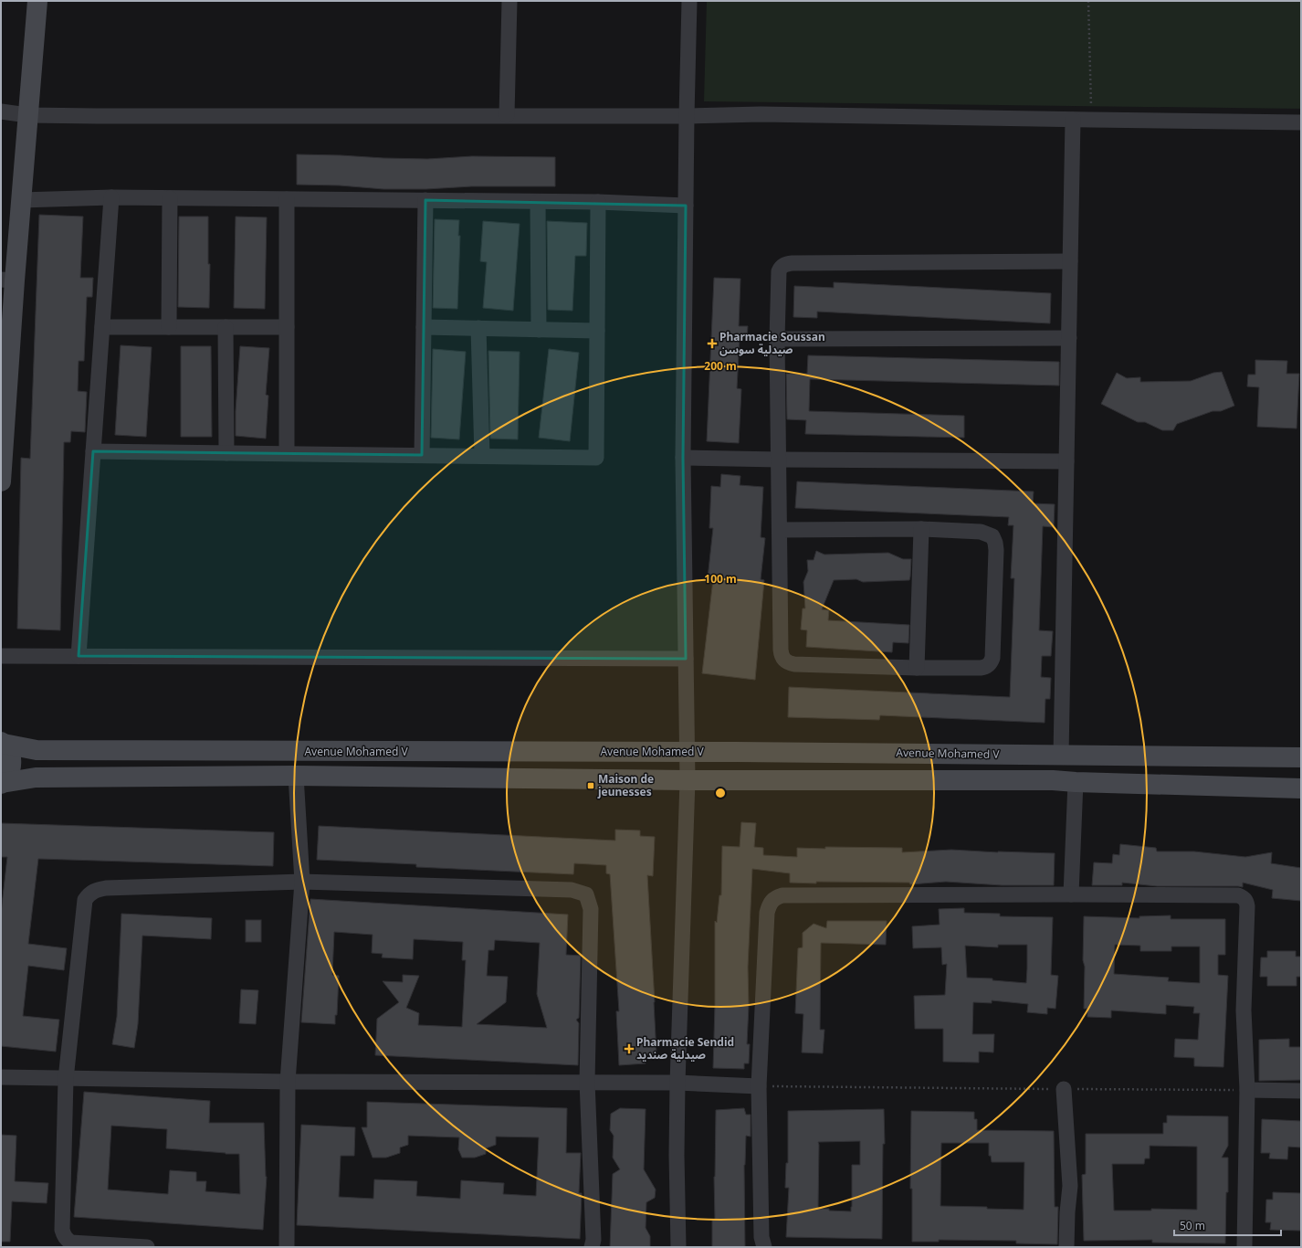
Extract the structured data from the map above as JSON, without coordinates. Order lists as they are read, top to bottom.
{
  "streets": {
    "street": ["Avenue Mohamed V"]
  },
  "places": {
    "health": ["Pharmacie Soussan صيدلية سوسن", "Pharmacie Sendid صيدلية صنديد"],
    "transit": ["Maison de jeunesses"]
  },
  "scale_bar": "50 m",
  "rings": ["200 m", "100 m"]
}
